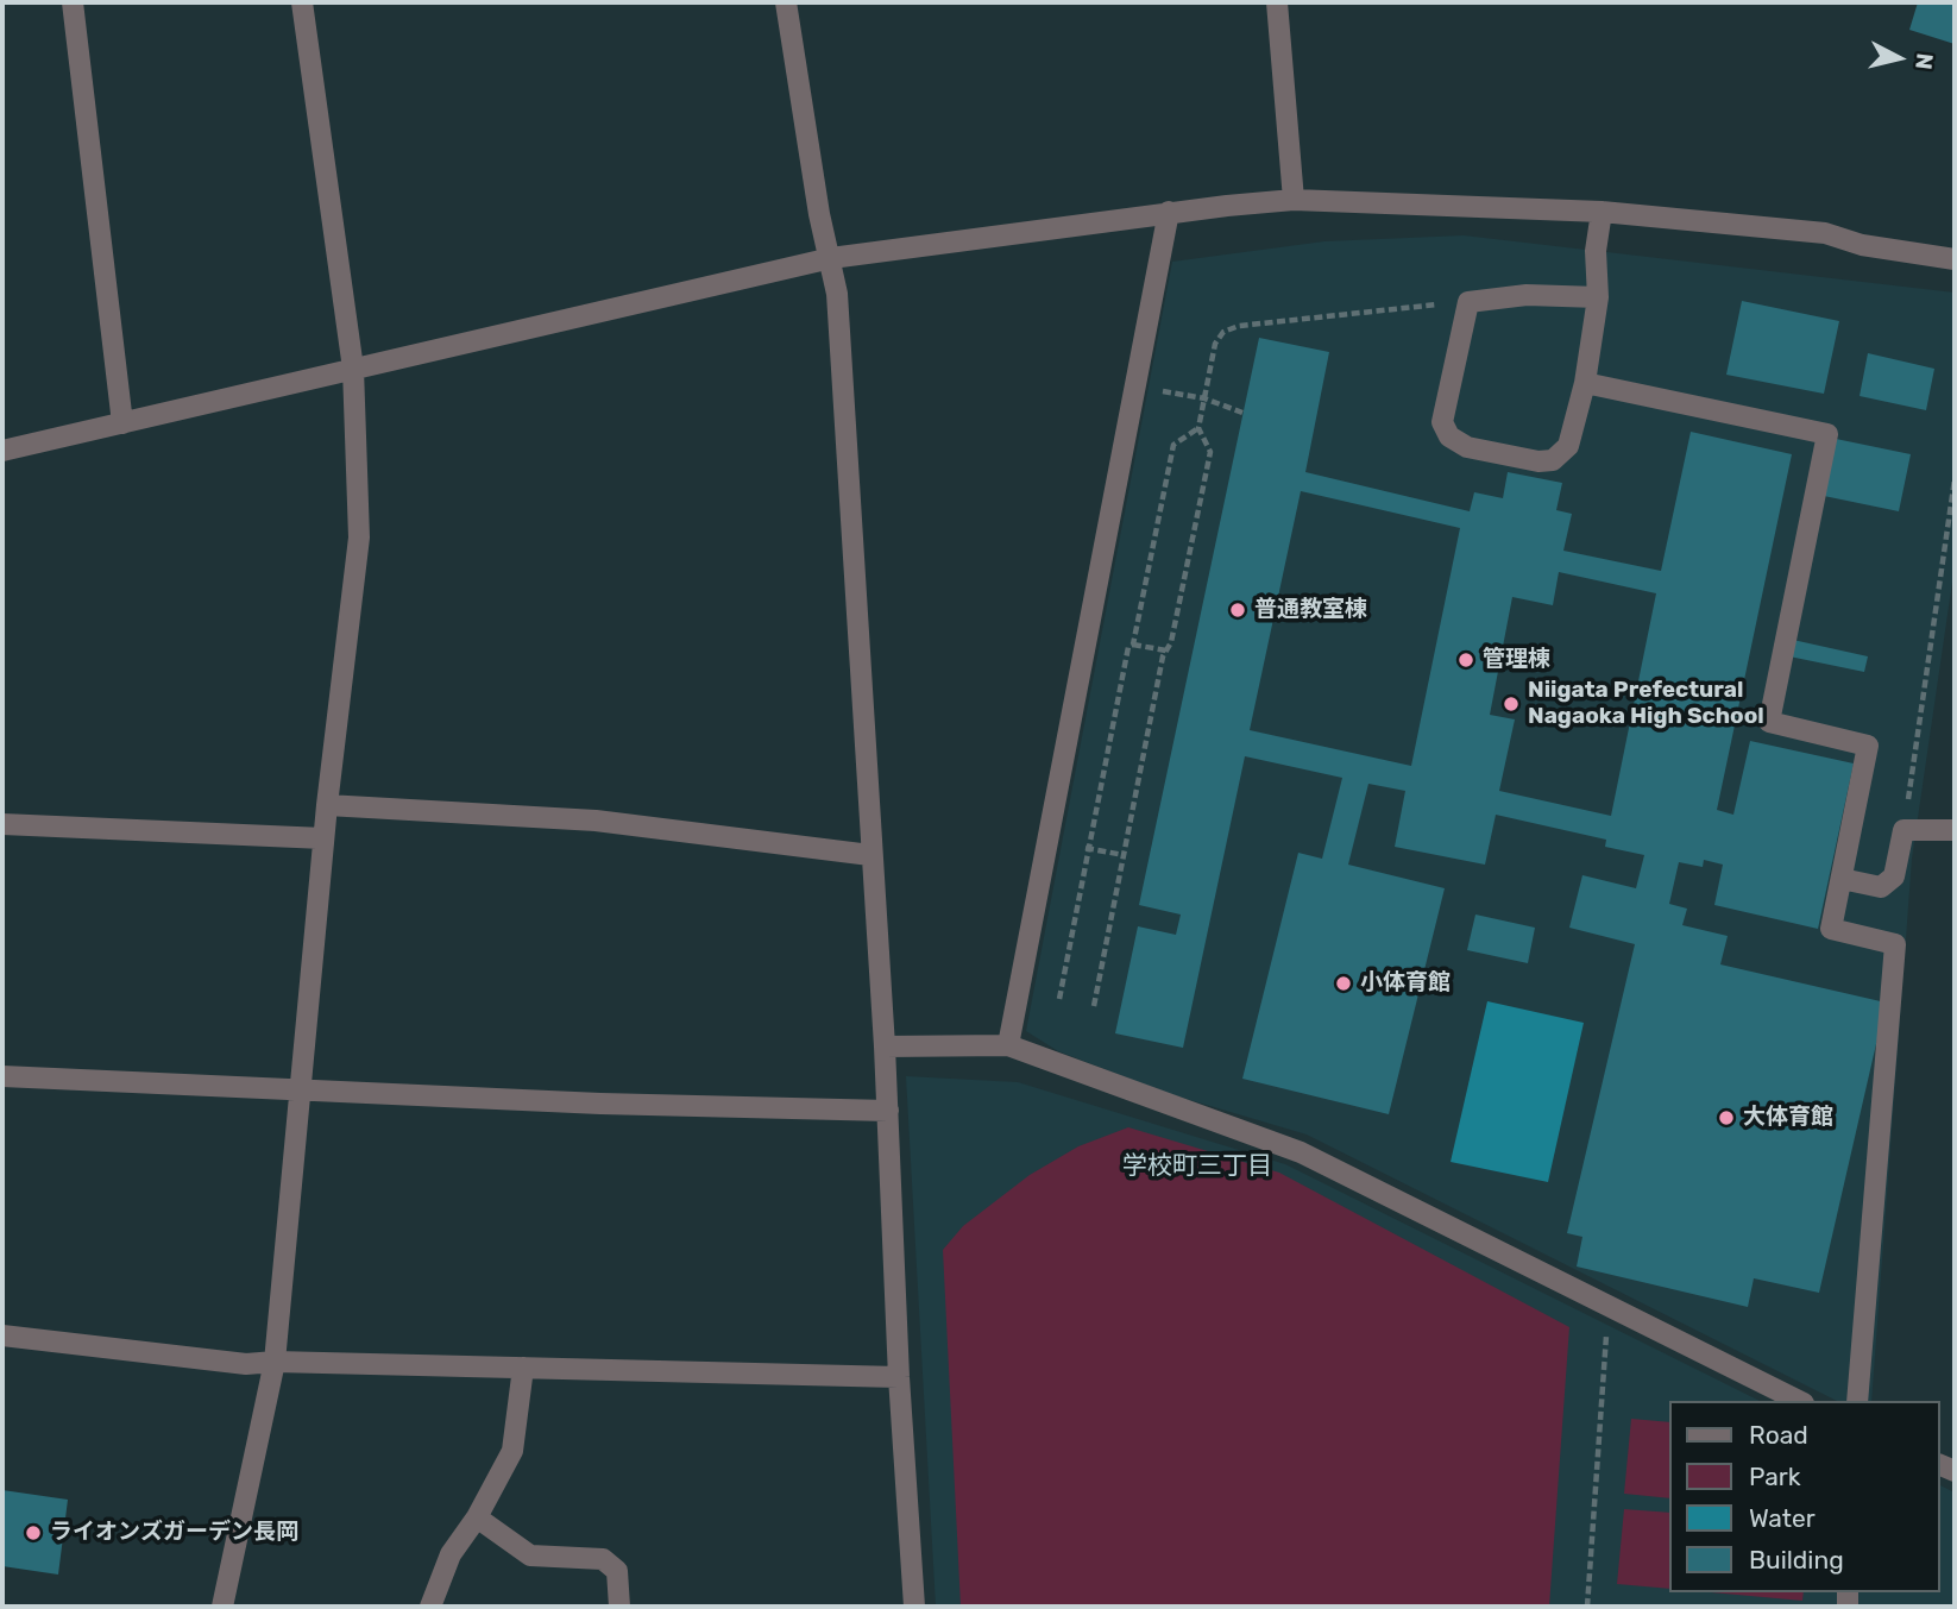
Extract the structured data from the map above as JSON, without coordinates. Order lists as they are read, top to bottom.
{
  "districts": ["学校町三丁目"],
  "places": [
    "普通教室棟",
    "管理棟",
    "Niigata Prefectural Nagaoka High School",
    "小体育館",
    "大体育館",
    "ライオンズガーデン長岡"
  ],
  "legend": [
    "Road",
    "Park",
    "Water",
    "Building"
  ],
  "north": "right"
}
